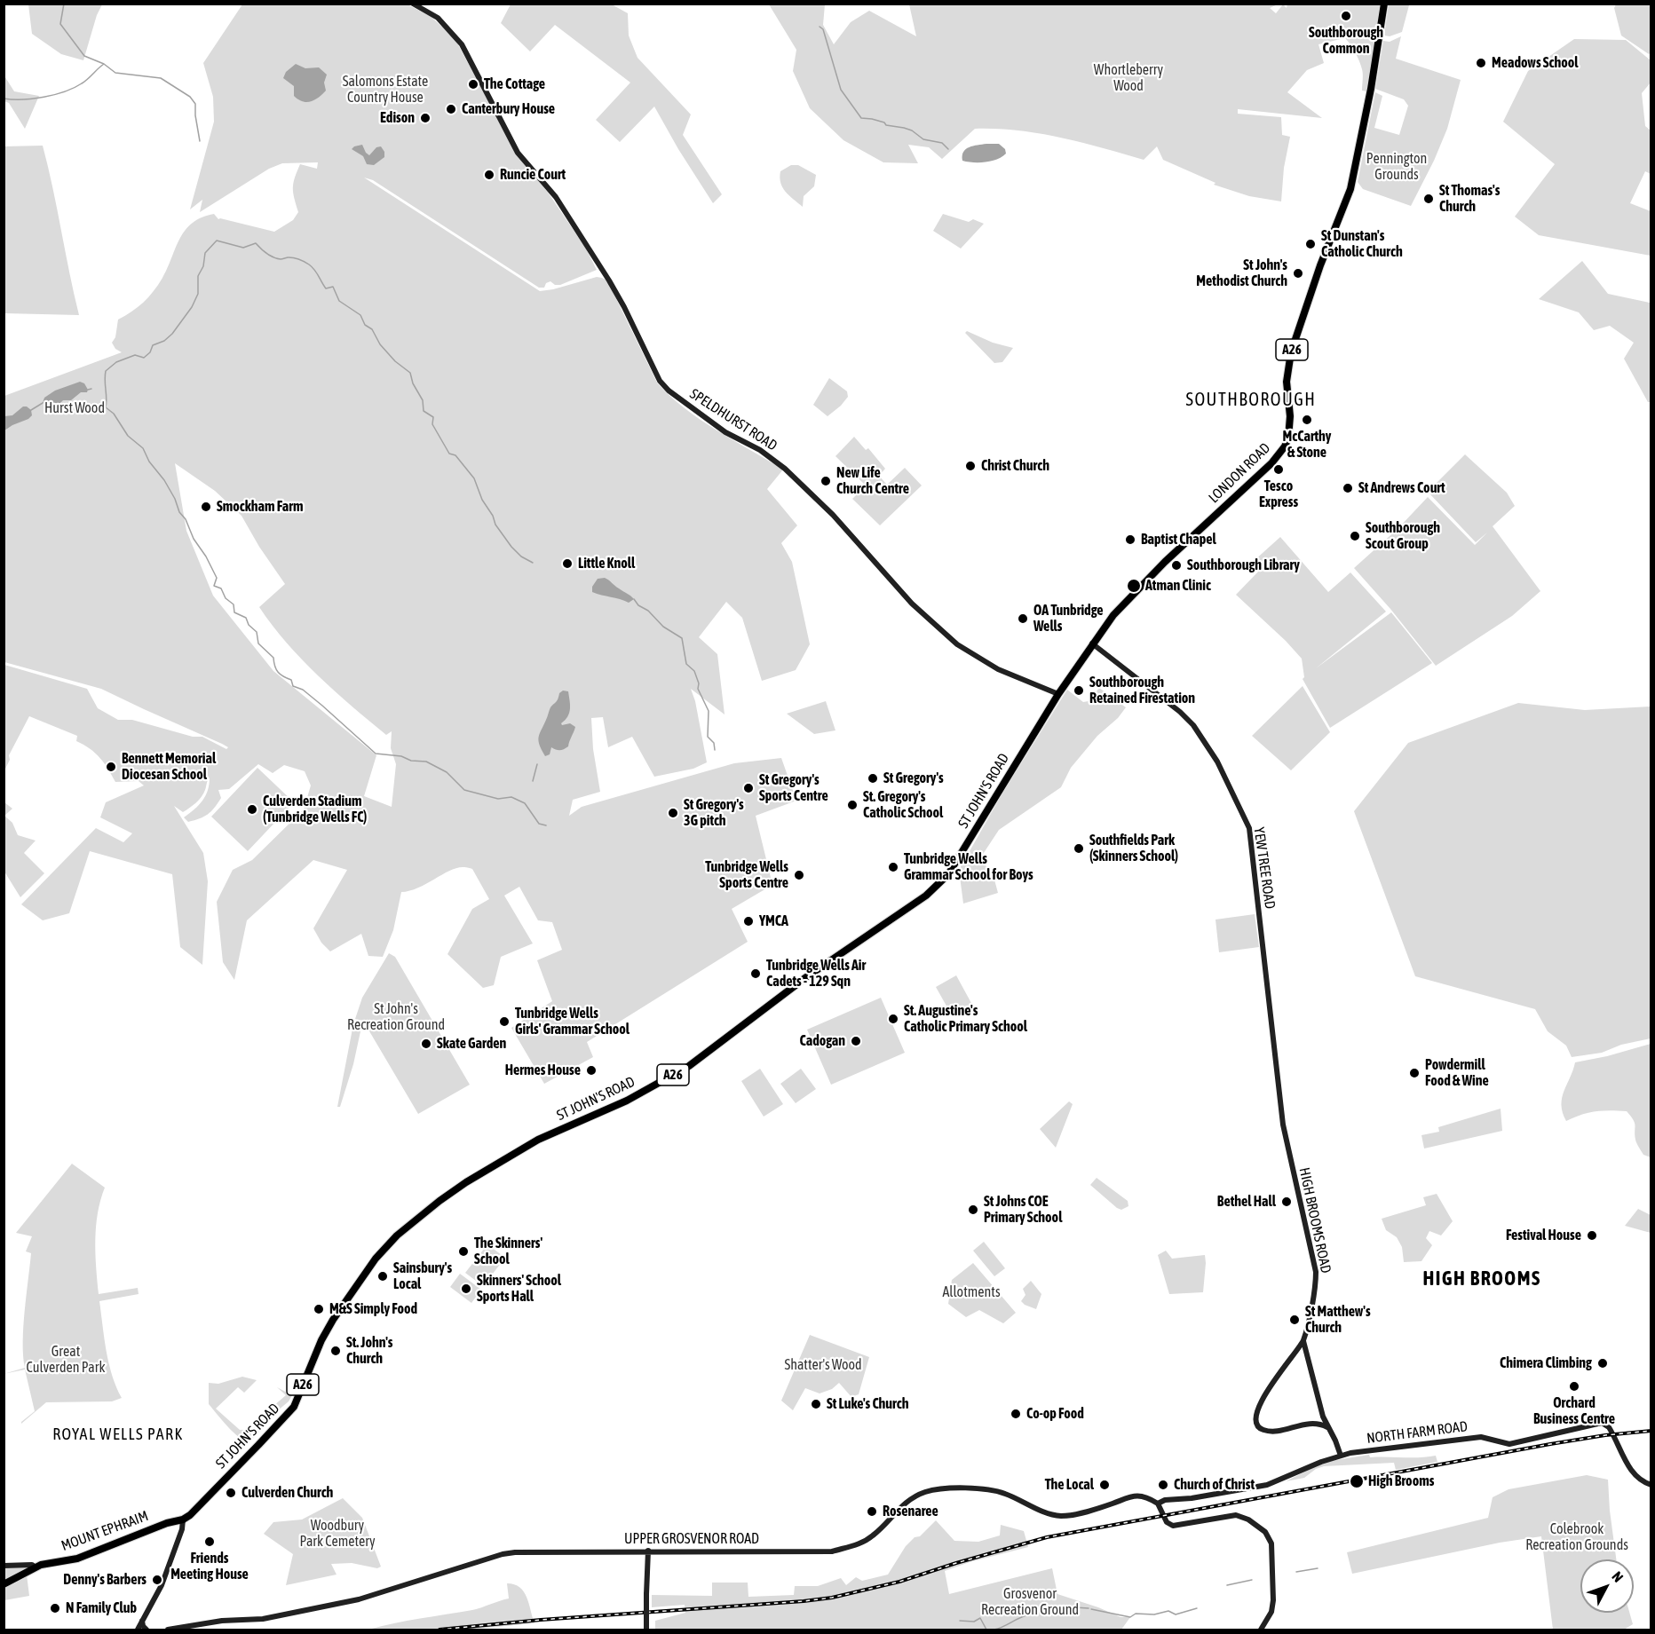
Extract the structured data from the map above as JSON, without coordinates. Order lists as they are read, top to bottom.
{
  "streets": {
    "highway": [
      "A26",
      "LONDON ROAD",
      "ST JOHN'S ROAD",
      "MOUNT EPHRAIM"
    ],
    "street": [
      "SPELDHURST ROAD",
      "YEW TREE ROAD",
      "HIGH BROOMS ROAD",
      "NORTH FARM ROAD",
      "UPPER GROSVENOR ROAD"
    ]
  },
  "crossings": [
    ["A26", "MOUNT EPHRAIM"],
    ["SPELDHURST ROAD", "LONDON ROAD"],
    ["SPELDHURST ROAD", "ST JOHN'S ROAD"],
    ["LONDON ROAD", "ST JOHN'S ROAD"],
    ["LONDON ROAD", "YEW TREE ROAD"],
    ["ST JOHN'S ROAD", "MOUNT EPHRAIM"],
    ["YEW TREE ROAD", "HIGH BROOMS ROAD"],
    ["NORTH FARM ROAD", "UPPER GROSVENOR ROAD"]
  ],
  "districts": ["SOUTHBOROUGH", "HIGH BROOMS", "ROYAL WELLS PARK"],
  "parks": [
    "Whortleberry Wood",
    "Salomons Estate Country House",
    "Pennington Grounds",
    "Hurst Wood",
    "St John's Recreation Ground",
    "Allotments",
    "Great Culverden Park",
    "Shatter's Wood",
    "Woodbury Park Cemetery",
    "Colebrook Recreation Grounds",
    "Grosvenor Recreation Ground"
  ],
  "places": [
    "Southborough Common",
    "Meadows School",
    "The Cottage",
    "Canterbury House",
    "Edison",
    "Runcie Court",
    "St Thomas's Church",
    "St Dunstan's Catholic Church",
    "St John's Methodist Church",
    "McCarthy & Stone",
    "Christ Church",
    "Tesco Express",
    "New Life Church Centre",
    "St Andrews Court",
    "Smockham Farm",
    "Southborough Scout Group",
    "Baptist Chapel",
    "Little Knoll",
    "Southborough Library",
    "Atman Clinic",
    "OA Tunbridge Wells",
    "Southborough Retained Firestation",
    "Bennett Memorial Diocesan School",
    "St Gregory's",
    "St Gregory's Sports Centre",
    "St. Gregory's Catholic School",
    "Culverden Stadium (Tunbridge Wells FC)",
    "St Gregory's 3G pitch",
    "Southfields Park (Skinners School)",
    "Tunbridge Wells Grammar School for Boys",
    "Tunbridge Wells Sports Centre",
    "YMCA",
    "Tunbridge Wells Air Cadets - 129 Sqn",
    "St. Augustine's Catholic Primary School",
    "Tunbridge Wells Girls' Grammar School",
    "Cadogan",
    "Skate Garden",
    "Hermes House",
    "Powdermill Food & Wine",
    "Bethel Hall",
    "St Johns COE Primary School",
    "Festival House",
    "The Skinners' School",
    "Sainsbury's Local",
    "Skinners' School Sports Hall",
    "M&S Simply Food",
    "St Matthew's Church",
    "St. John's Church",
    "Chimera Climbing",
    "Orchard Business Centre",
    "St Luke's Church",
    "Co-op Food",
    "High Brooms",
    "The Local",
    "Church of Christ",
    "Culverden Church",
    "Rosenaree",
    "Friends Meeting House",
    "Denny's Barbers",
    "N Family Club"
  ],
  "north": "top right"
}
